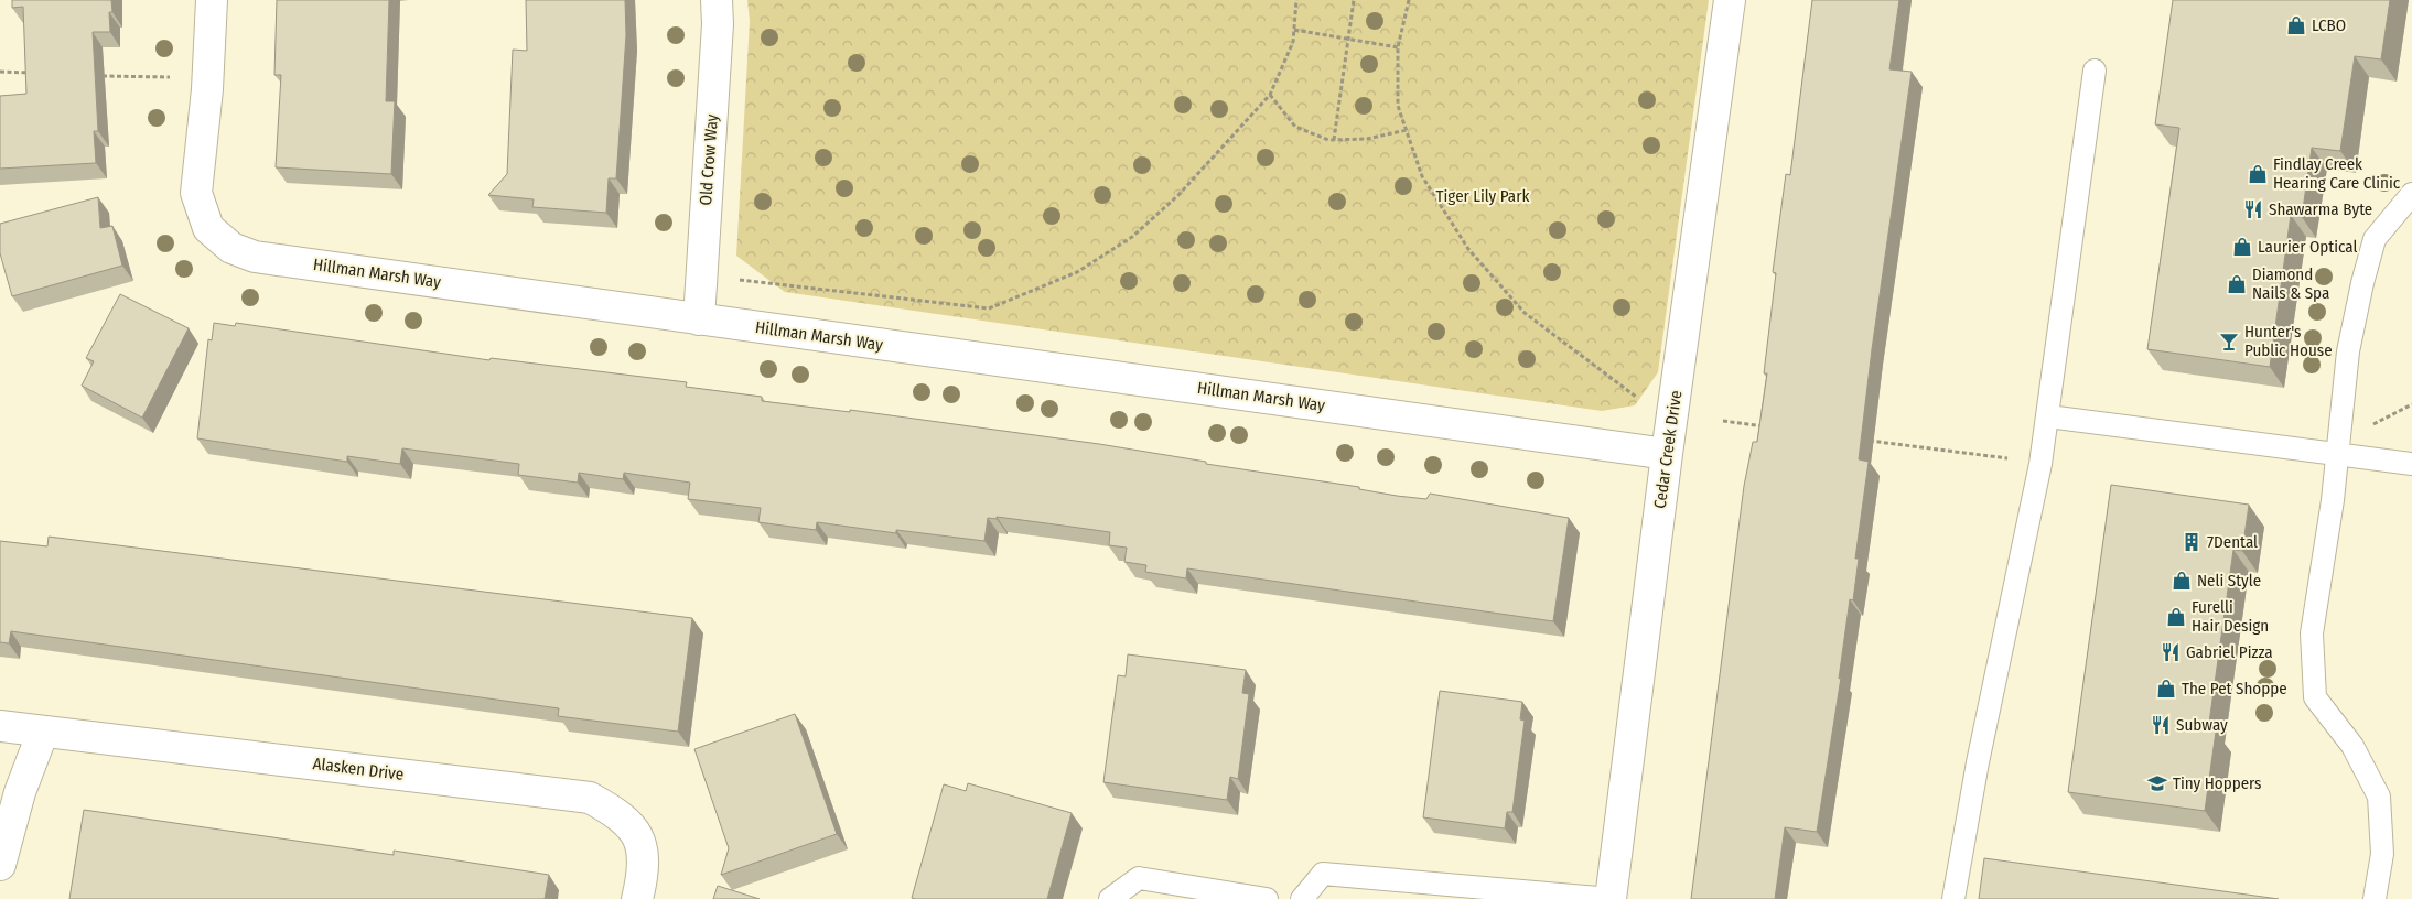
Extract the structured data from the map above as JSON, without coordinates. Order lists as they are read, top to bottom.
{
  "streets": {
    "street": [
      "Old Crow Way",
      "Hillman Marsh Way",
      "Cedar Creek Drive",
      "Alasken Drive"
    ]
  },
  "crossings": [
    ["Old Crow Way", "Hillman Marsh Way"],
    ["Hillman Marsh Way", "Cedar Creek Drive"]
  ],
  "parks": ["Tiger Lily Park"],
  "places": {
    "shop": [
      "LCBO",
      "Findlay Creek Hearing Care Clinic",
      "Laurier Optical",
      "Diamond Nails & Spa",
      "Neli Style",
      "Furelli Hair Design",
      "The Pet Shoppe"
    ],
    "restaurant": ["Shawarma Byte", "Gabriel Pizza", "Subway"],
    "bar": ["Hunter's Public House"],
    "building": ["7Dental"],
    "school or university": ["Tiny Hoppers"]
  }
}
